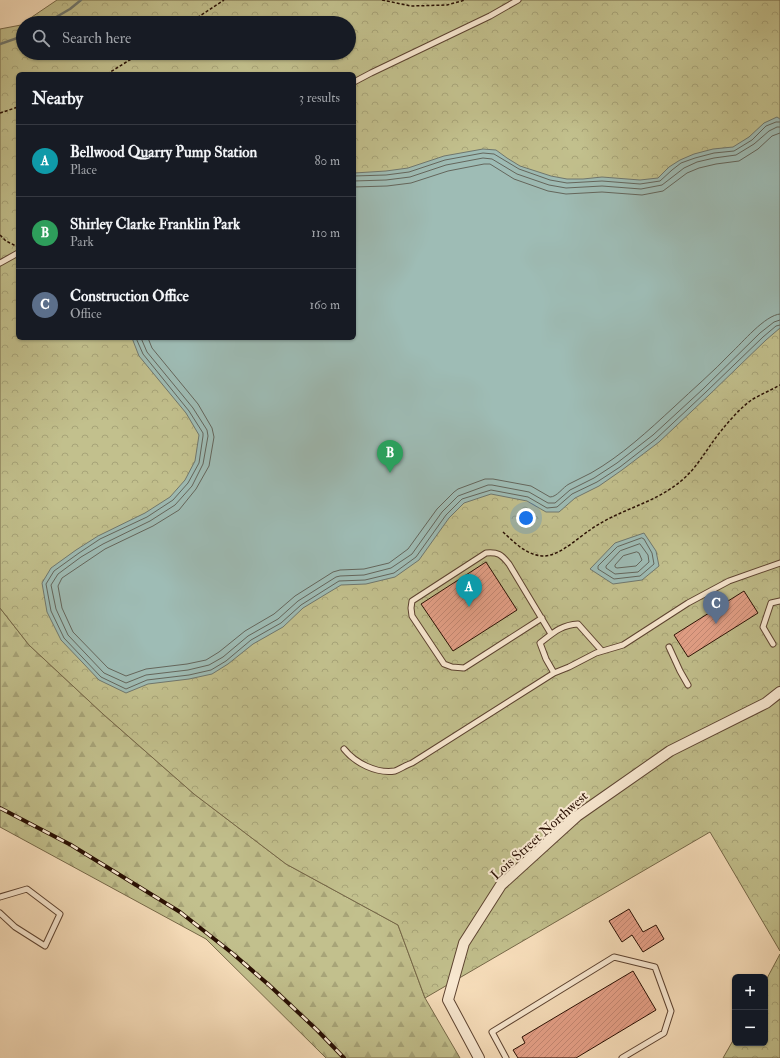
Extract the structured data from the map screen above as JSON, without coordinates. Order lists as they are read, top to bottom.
{
  "streets": {
    "street": ["Lois Street Northwest"]
  },
  "page": {
    "search": "Search here",
    "heading": ["Nearby", "3 results"],
    "list": [
      {
        "mark": "A",
        "name": "Bellwood Quarry Pump Station",
        "note": "Place",
        "value": "80 m"
      },
      {
        "mark": "B",
        "name": "Shirley Clarke Franklin Park",
        "note": "Park",
        "value": "110 m"
      },
      {
        "mark": "C",
        "name": "Construction Office",
        "note": "Office",
        "value": "160 m"
      }
    ],
    "pins": ["B", "A", "C"],
    "map_buttons": ["+", "−"]
  }
}
